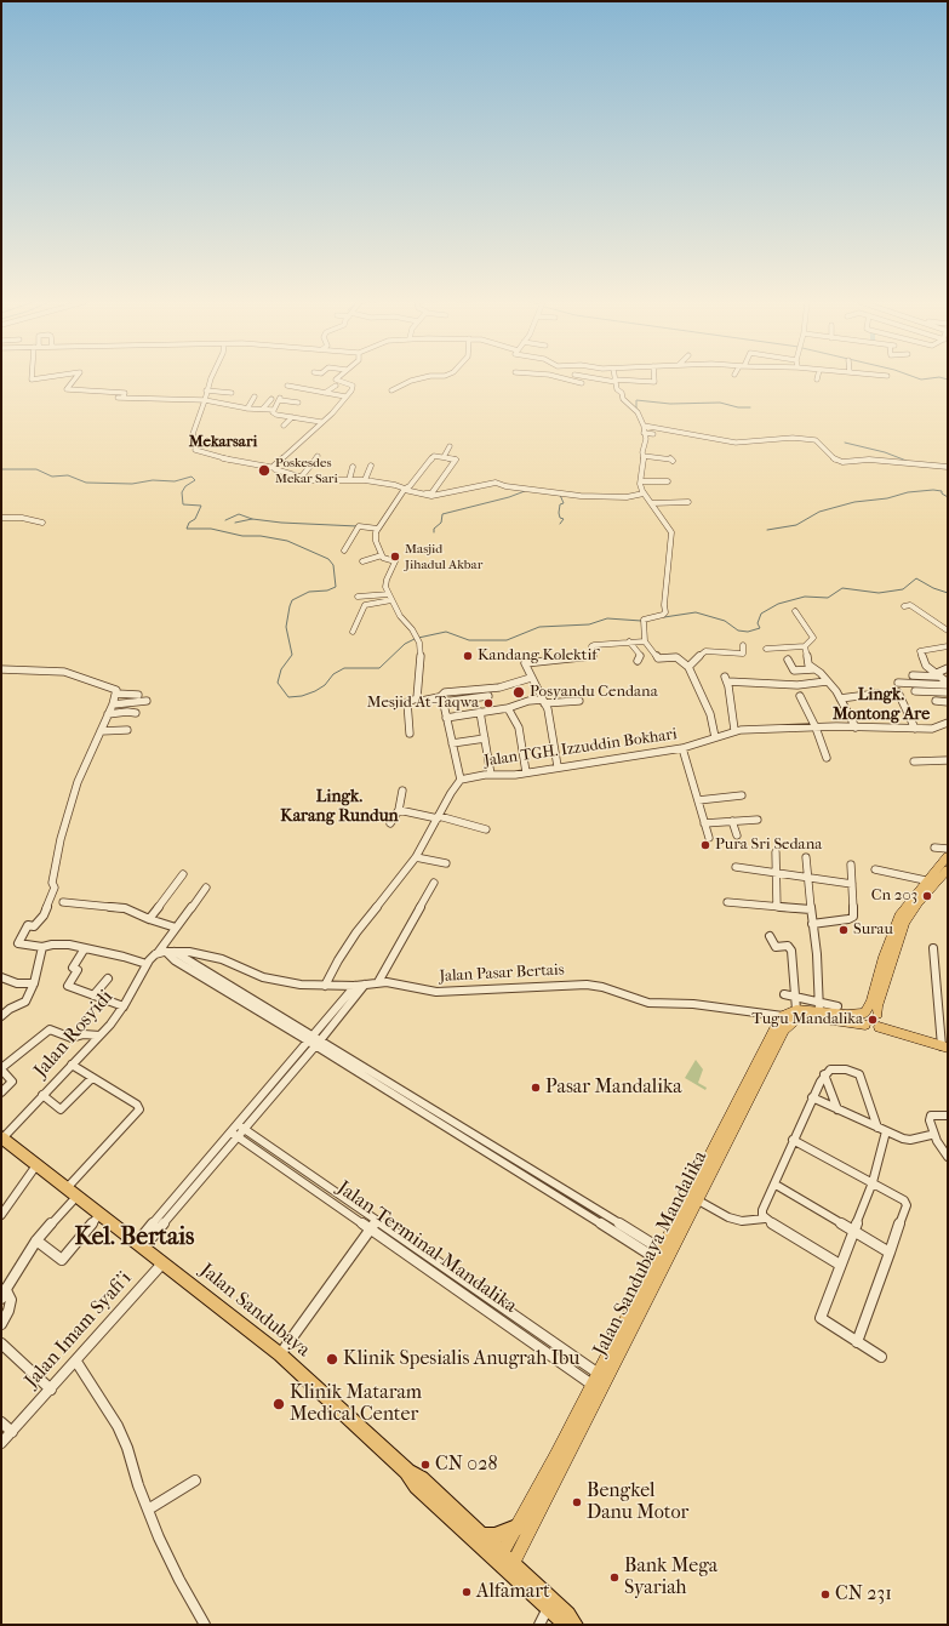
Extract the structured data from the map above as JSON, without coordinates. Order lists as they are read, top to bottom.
{
  "streets": {
    "highway": ["Jalan Sandubaya"],
    "main road": ["Jalan Sandubaya Mandalika"],
    "street": [
      "Jalan TGH. Izzuddin Bokhari",
      "Jalan Pasar Bertais",
      "Jalan Rosyidi",
      "Jalan Terminal Mandalika",
      "Jalan Imam Syafi'i"
    ]
  },
  "crossings": [
    ["Jalan Pasar Bertais", "Jalan Rosyidi"],
    ["Jalan Rosyidi", "Jalan Sandubaya"],
    ["Jalan Terminal Mandalika", "Jalan Sandubaya Mandalika"],
    ["Jalan Sandubaya Mandalika", "Jalan Sandubaya"],
    ["Jalan Sandubaya", "Jalan Imam Syafi'i"]
  ],
  "districts": [
    "Mekarsari",
    "Lingk. Montong Are",
    "Lingk. Karang Rundun",
    "Kel. Bertais"
  ],
  "places": [
    "Poskesdes Mekar Sari",
    "Masjid Jihadul Akbar",
    "Kandang Kolektif",
    "Posyandu Cendana",
    "Mesjid At-Taqwa",
    "Pura Sri Sedana",
    "Cn 203",
    "Surau",
    "Tugu Mandalika",
    "Pasar Mandalika",
    "Klinik Spesialis Anugrah Ibu",
    "Klinik Mataram Medical Center",
    "CN 028",
    "Bengkel Danu Motor",
    "Bank Mega Syariah",
    "Alfamart",
    "CN 231"
  ]
}
